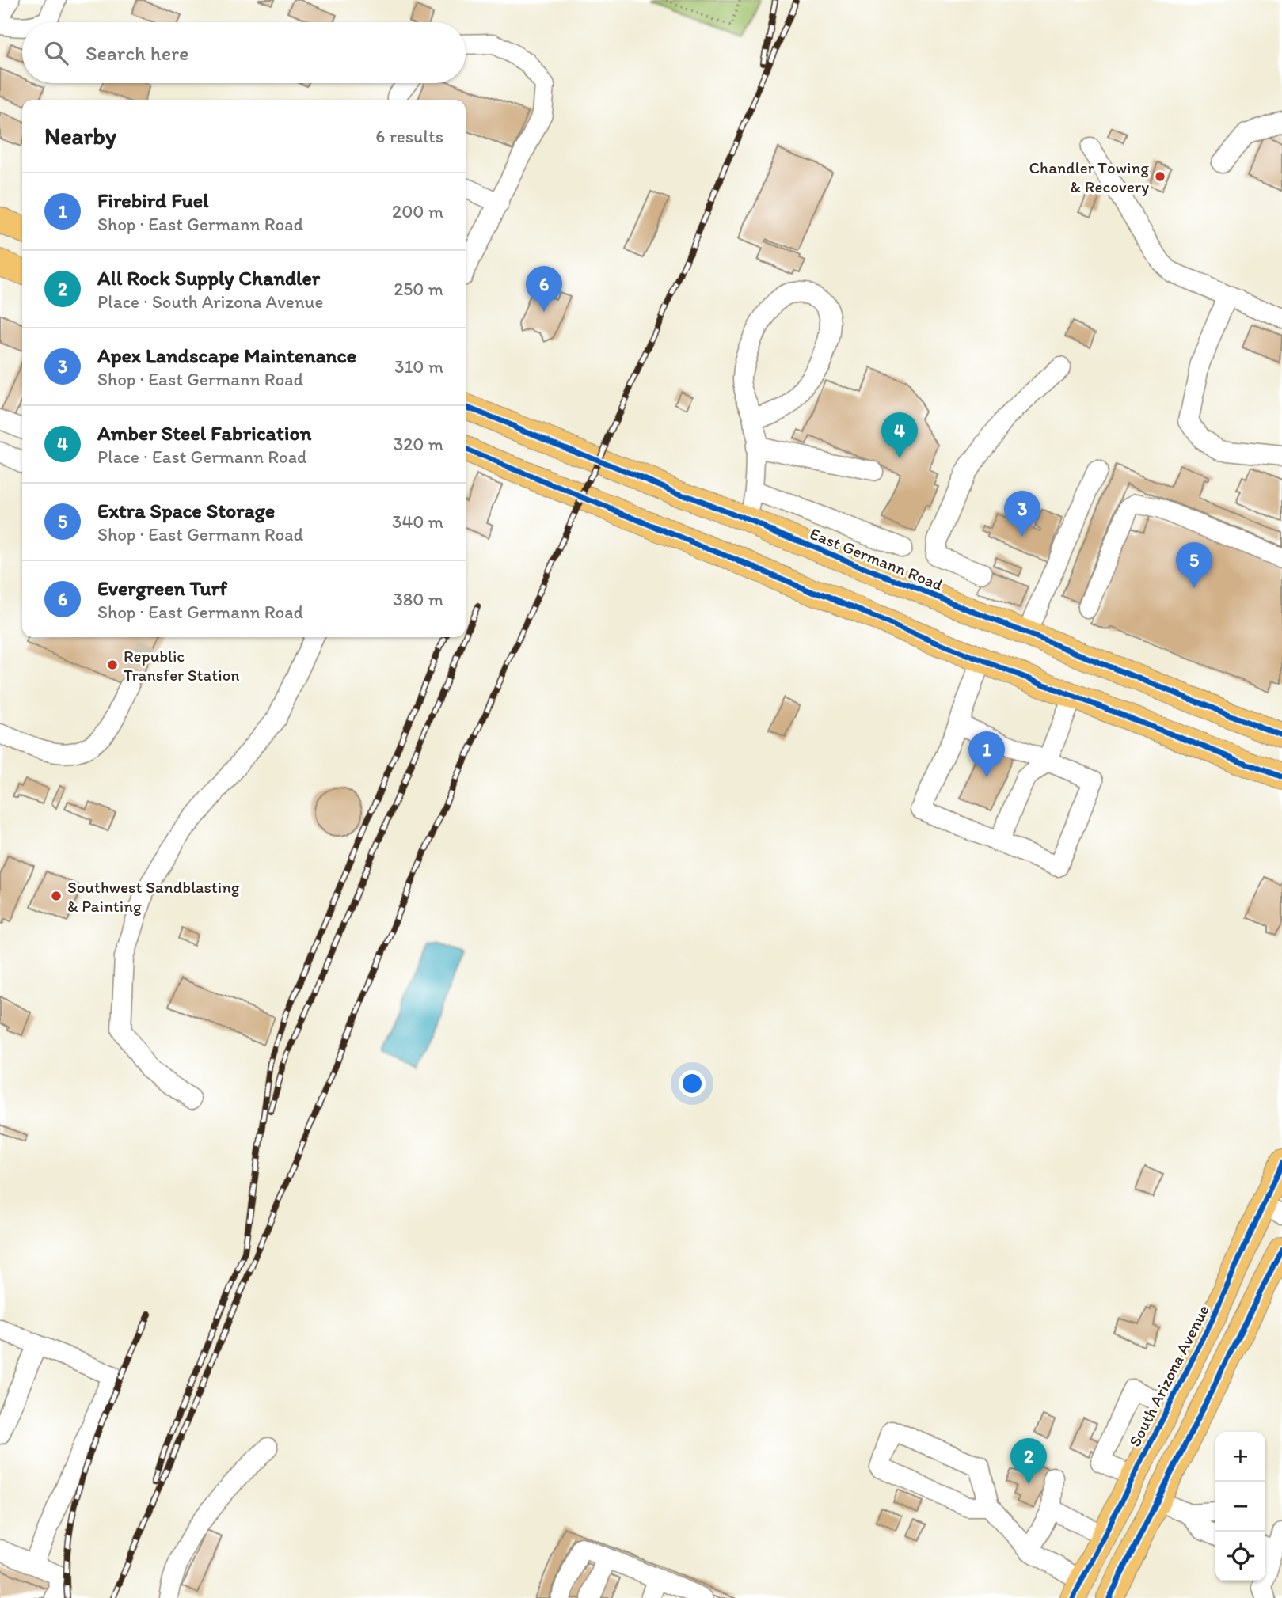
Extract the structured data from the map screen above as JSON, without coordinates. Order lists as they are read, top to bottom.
{
  "streets": {
    "main road": ["East Germann Road", "South Arizona Avenue"]
  },
  "places": ["Chandler Towing & Recovery", "Republic Transfer Station", "Southwest Sandblasting & Painting"],
  "page": {
    "search": "Search here",
    "heading": ["Nearby", "6 results"],
    "list": [
      {
        "mark": "1",
        "name": "Firebird Fuel",
        "note": "Shop · East Germann Road",
        "value": "200 m"
      },
      {
        "mark": "2",
        "name": "All Rock Supply Chandler",
        "note": "Place · South Arizona Avenue",
        "value": "250 m"
      },
      {
        "mark": "3",
        "name": "Apex Landscape Maintenance",
        "note": "Shop · East Germann Road",
        "value": "310 m"
      },
      {
        "mark": "4",
        "name": "Amber Steel Fabrication",
        "note": "Place · East Germann Road",
        "value": "320 m"
      },
      {
        "mark": "5",
        "name": "Extra Space Storage",
        "note": "Shop · East Germann Road",
        "value": "340 m"
      },
      {
        "mark": "6",
        "name": "Evergreen Turf",
        "note": "Shop · East Germann Road",
        "value": "380 m"
      }
    ],
    "pins": [
      "6",
      "4",
      "3",
      "5",
      "1",
      "2"
    ],
    "map_buttons": ["+", "−"]
  }
}
